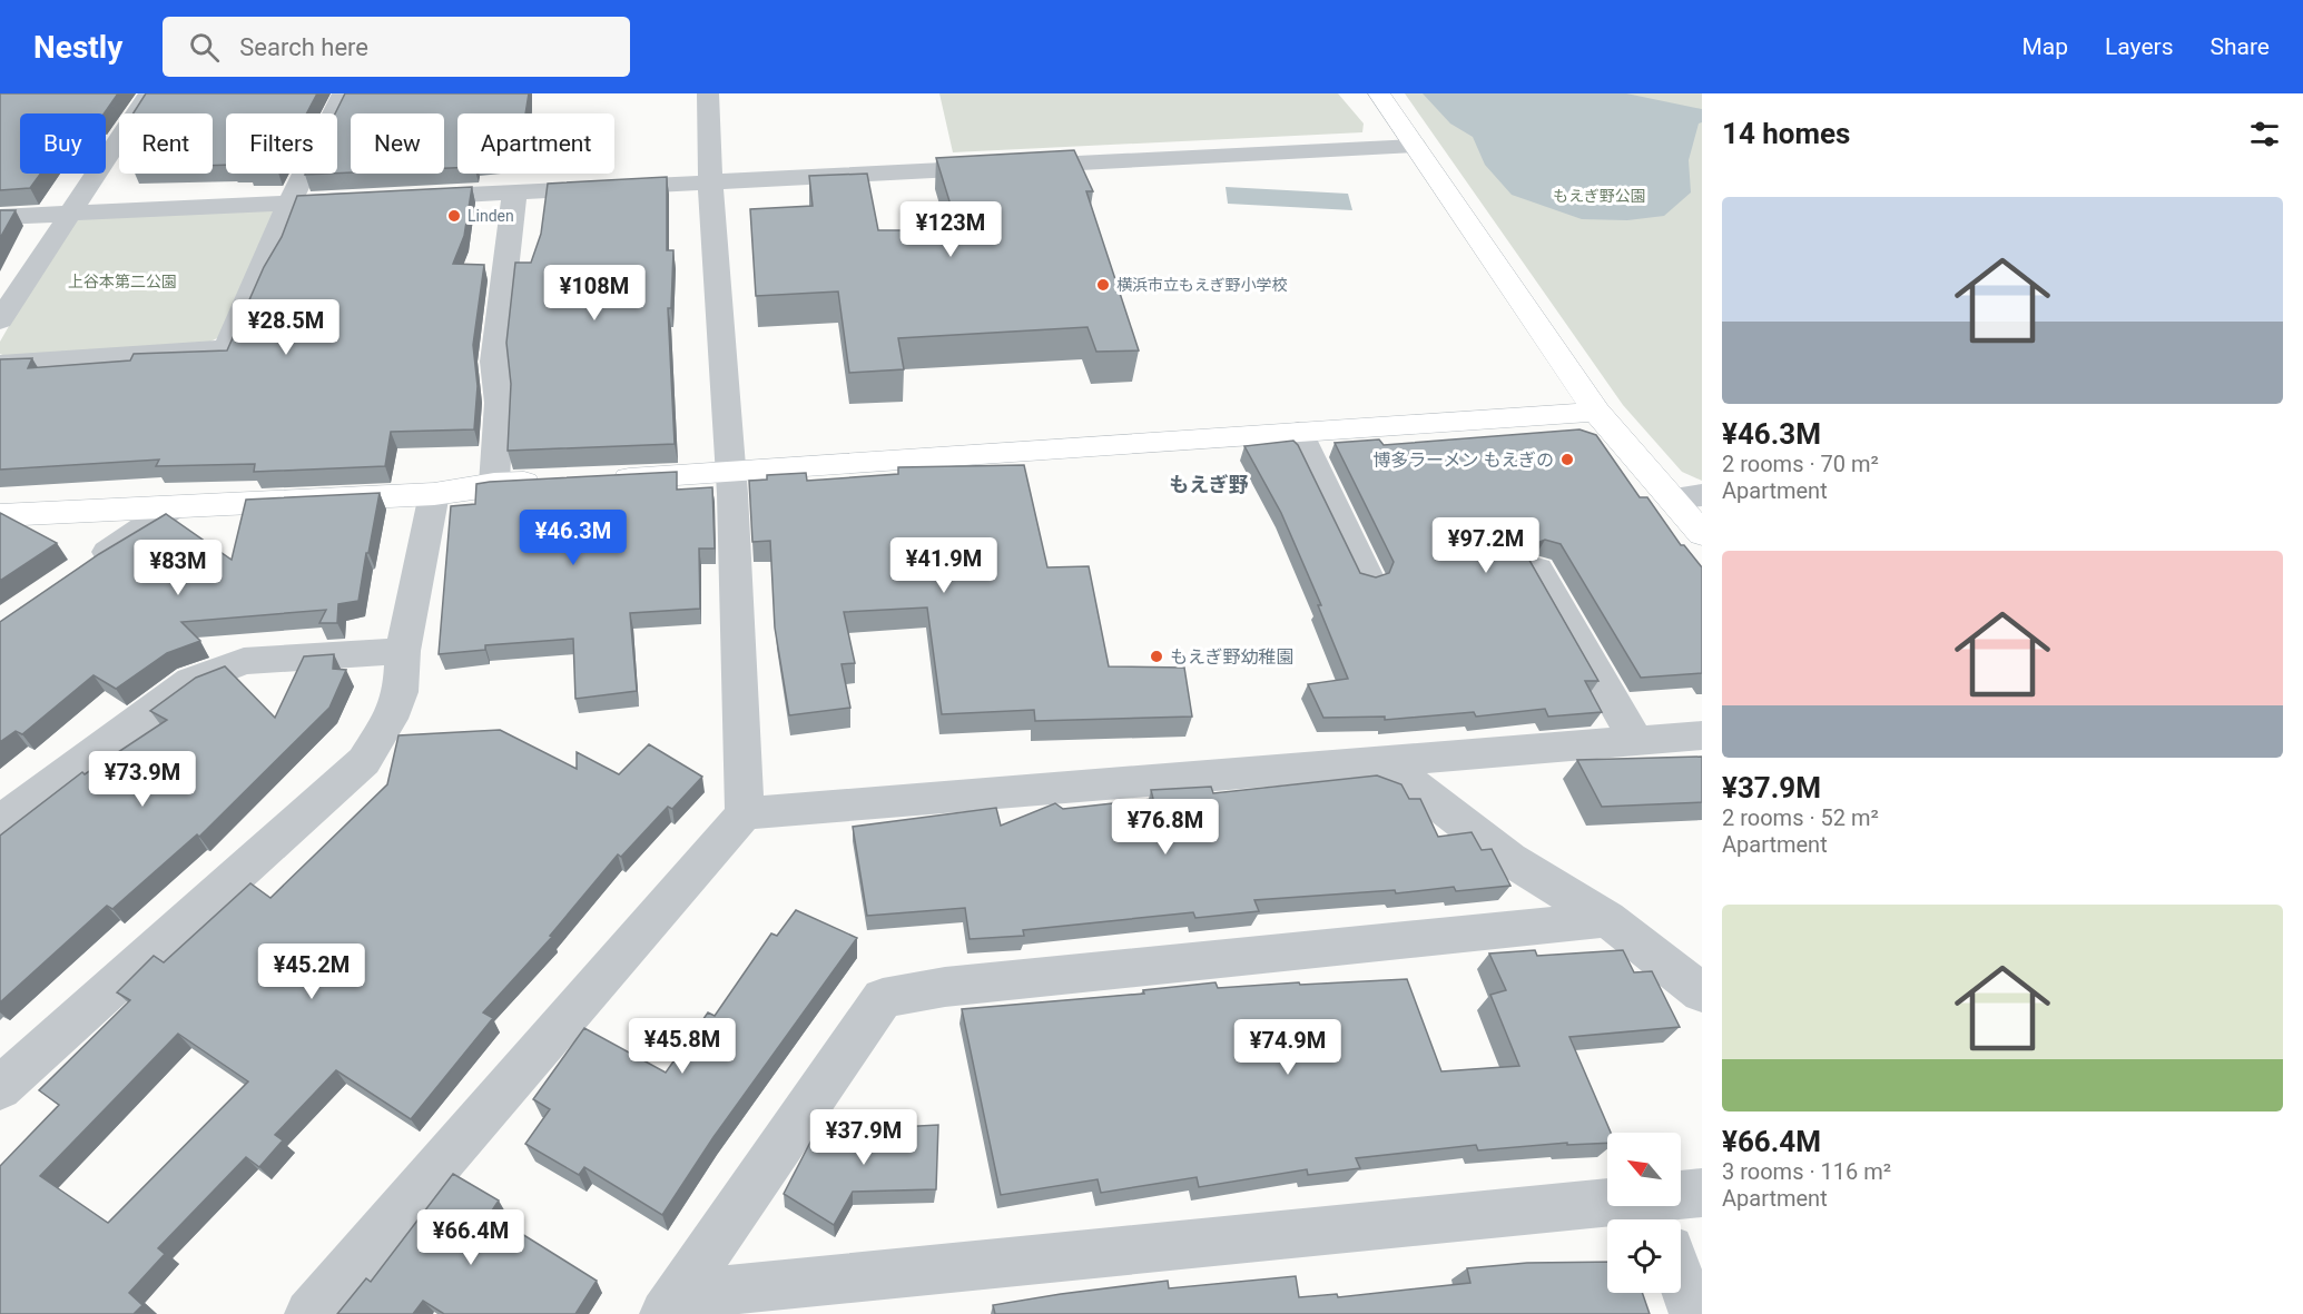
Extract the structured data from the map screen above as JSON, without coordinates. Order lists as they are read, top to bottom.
{
  "districts": ["もえぎ野"],
  "parks": ["もえぎ野公園", "上谷本第二公園"],
  "places": [
    "Linden",
    "横浜市立もえぎ野小学校",
    "博多ラーメン もえぎの",
    "もえぎ野幼稚園"
  ],
  "north": "top left",
  "page": {
    "header": "Nestly",
    "search": "Search here",
    "nav": ["Map", "Layers", "Share"],
    "heading": "14 homes",
    "chip": [
      "Buy",
      "Rent",
      "Filters",
      "New",
      "Apartment"
    ],
    "list": [
      {
        "name": "¥46.3M",
        "note": "2 rooms · 70 m² · Apartment"
      },
      {
        "name": "¥37.9M",
        "note": "2 rooms · 52 m² · Apartment"
      },
      {
        "name": "¥66.4M",
        "note": "3 rooms · 116 m² · Apartment"
      }
    ],
    "price": [
      "¥123M",
      "¥108M",
      "¥28.5M",
      "¥46.3M",
      "¥97.2M",
      "¥41.9M",
      "¥83M",
      "¥73.9M",
      "¥76.8M",
      "¥45.2M",
      "¥45.8M",
      "¥74.9M",
      "¥37.9M",
      "¥66.4M"
    ]
  }
}
